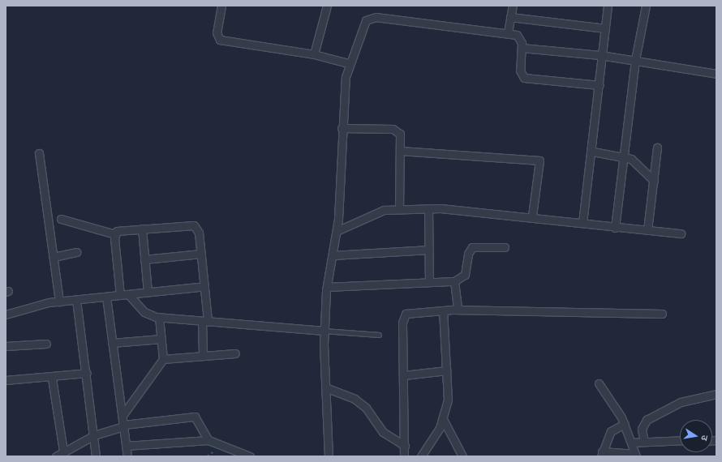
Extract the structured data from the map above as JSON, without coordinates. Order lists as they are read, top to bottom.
{
  "north": "right"
}
